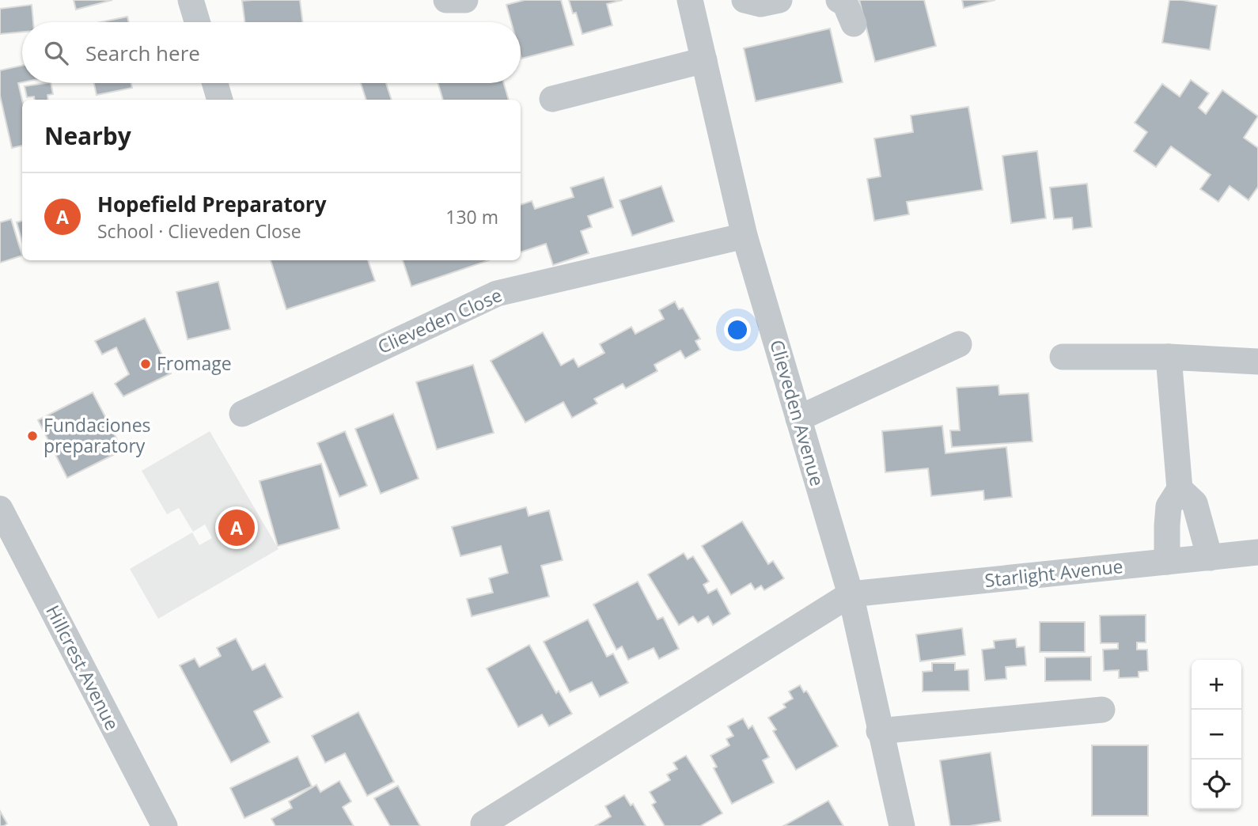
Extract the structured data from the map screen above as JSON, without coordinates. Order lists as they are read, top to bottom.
{
  "streets": {
    "street": [
      "Clieveden Close",
      "Clieveden Avenue",
      "Starlight Avenue",
      "Hillcrest Avenue"
    ]
  },
  "crossings": [
    ["Clieveden Close", "Clieveden Avenue"],
    ["Clieveden Avenue", "Starlight Avenue"]
  ],
  "places": ["Fromage", "Fundaciones preparatory"],
  "page": {
    "search": "Search here",
    "heading": "Nearby",
    "list": [
      {
        "mark": "A",
        "name": "Hopefield Preparatory",
        "note": "School · Clieveden Close",
        "value": "130 m"
      }
    ],
    "pins": "A",
    "map_buttons": ["+", "−"]
  }
}
